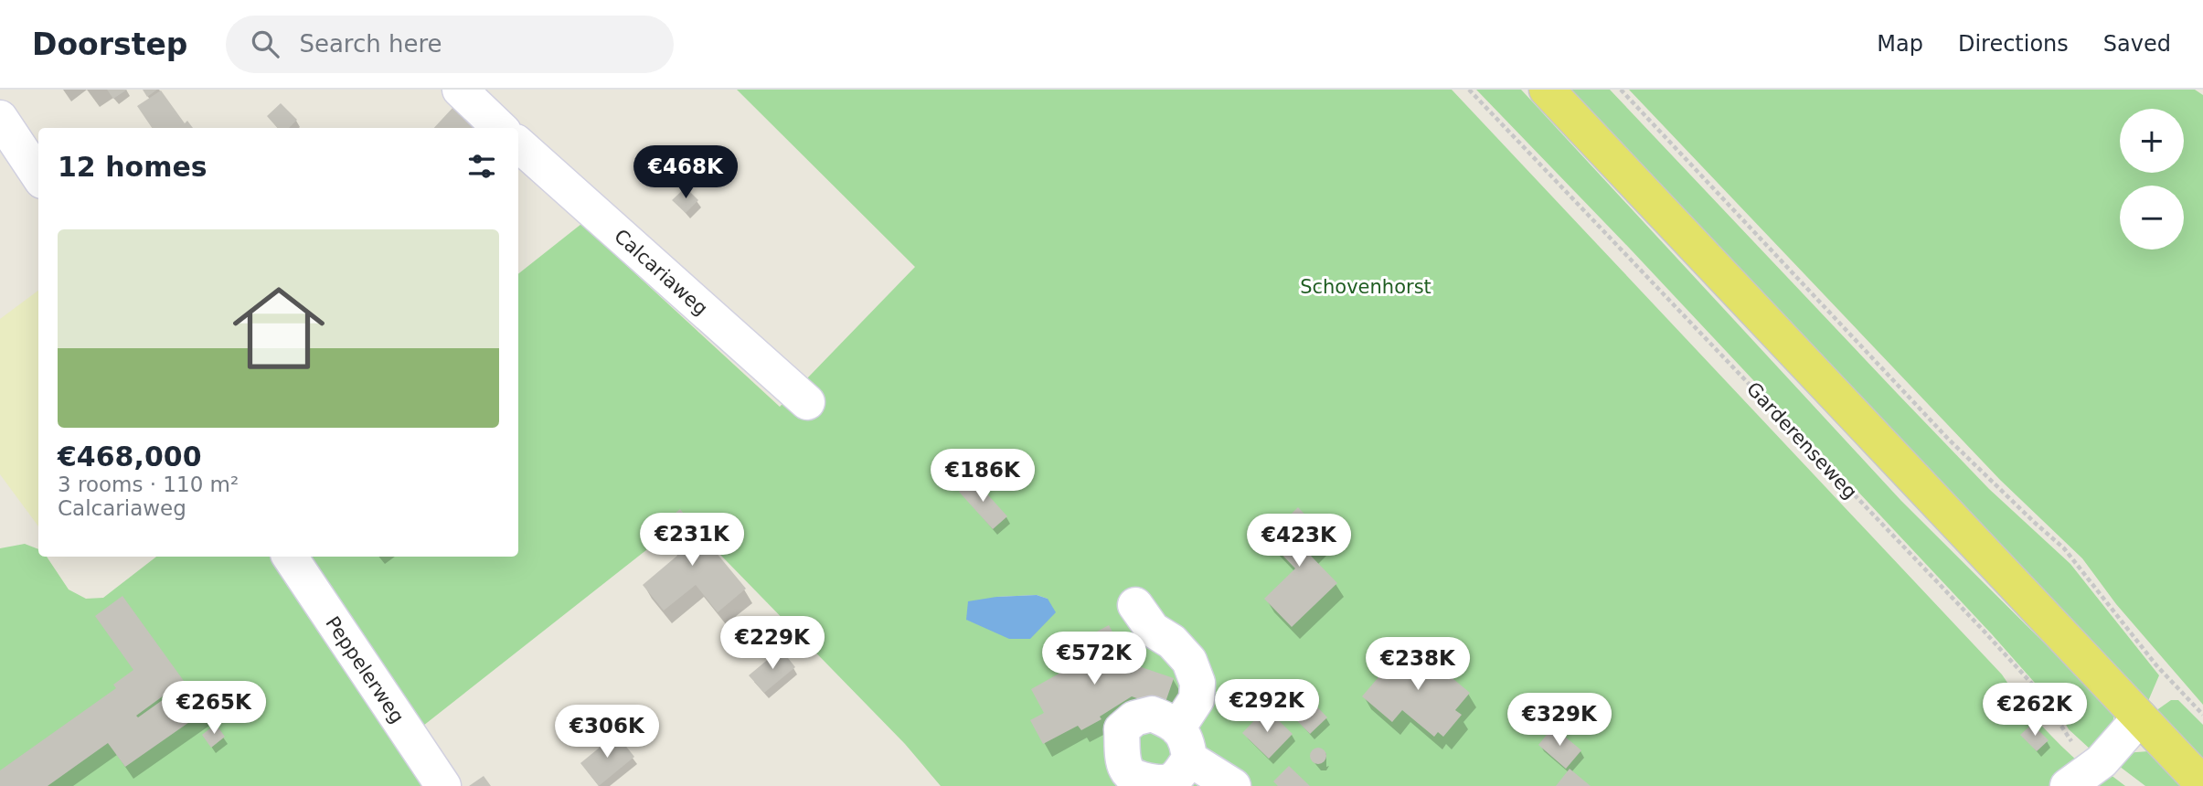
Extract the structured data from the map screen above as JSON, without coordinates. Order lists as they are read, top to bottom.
{
  "streets": {
    "street": ["Calcariaweg", "Peppelerweg"],
    "path": ["Garderenseweg"]
  },
  "parks": ["Schovenhorst"],
  "page": {
    "header": "Doorstep",
    "search": "Search here",
    "nav": ["Map", "Directions", "Saved"],
    "map_buttons": ["+", "−"],
    "heading": "12 homes",
    "price": [
      "€468K",
      "€186K",
      "€231K",
      "€423K",
      "€229K",
      "€572K",
      "€238K",
      "€292K",
      "€265K",
      "€262K",
      "€329K",
      "€306K"
    ],
    "list": [
      {
        "name": "€468,000",
        "note": "3 rooms · 110 m² · Calcariaweg"
      }
    ]
  }
}
